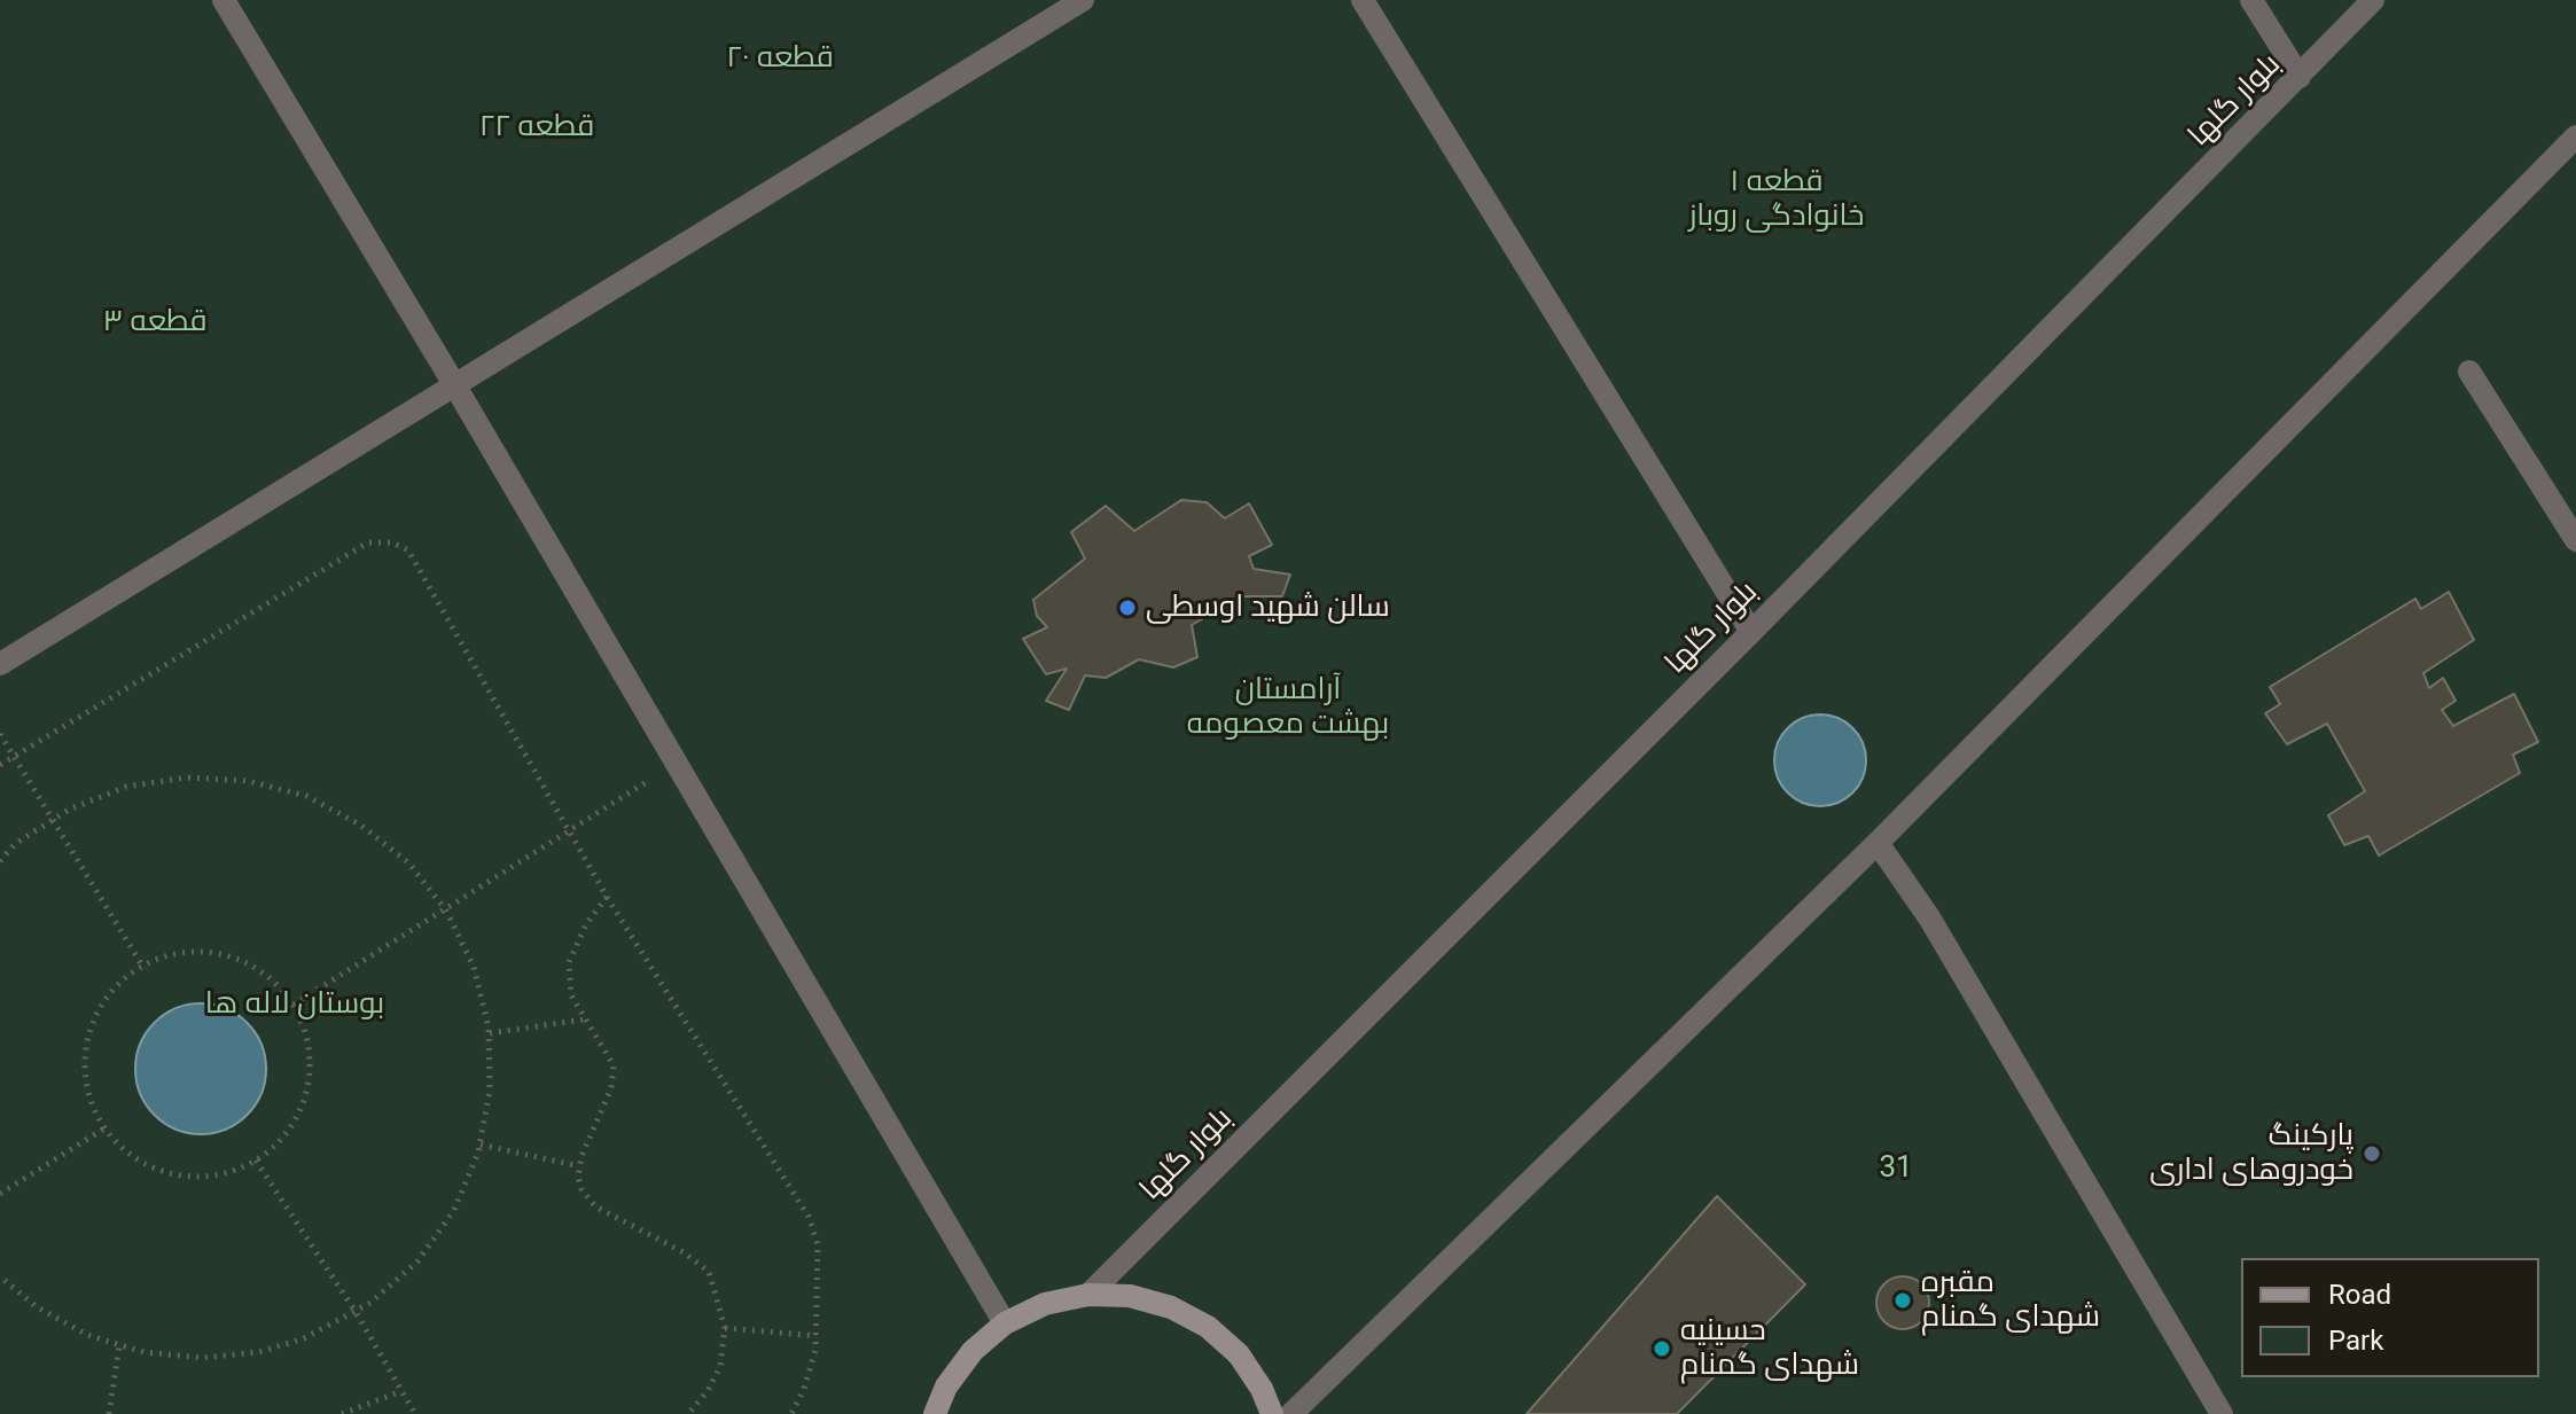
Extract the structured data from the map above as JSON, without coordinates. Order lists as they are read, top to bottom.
{
  "streets": {
    "lane": ["بلوار گلها"]
  },
  "parks": [
    "قطعه ۲۰",
    "قطعه ۲۲",
    "قطعه ۱ خانوادگی روباز",
    "قطعه ۳",
    "آرامستان بهشت معصومه",
    "بوستان لاله ها",
    "31"
  ],
  "places": [
    "سالن شهید اوسطی",
    "پارکینگ خودروهای اداری",
    "مقبره شهدای گمنام",
    "حسینیه شهدای گمنام"
  ],
  "legend": ["Road", "Park"]
}
